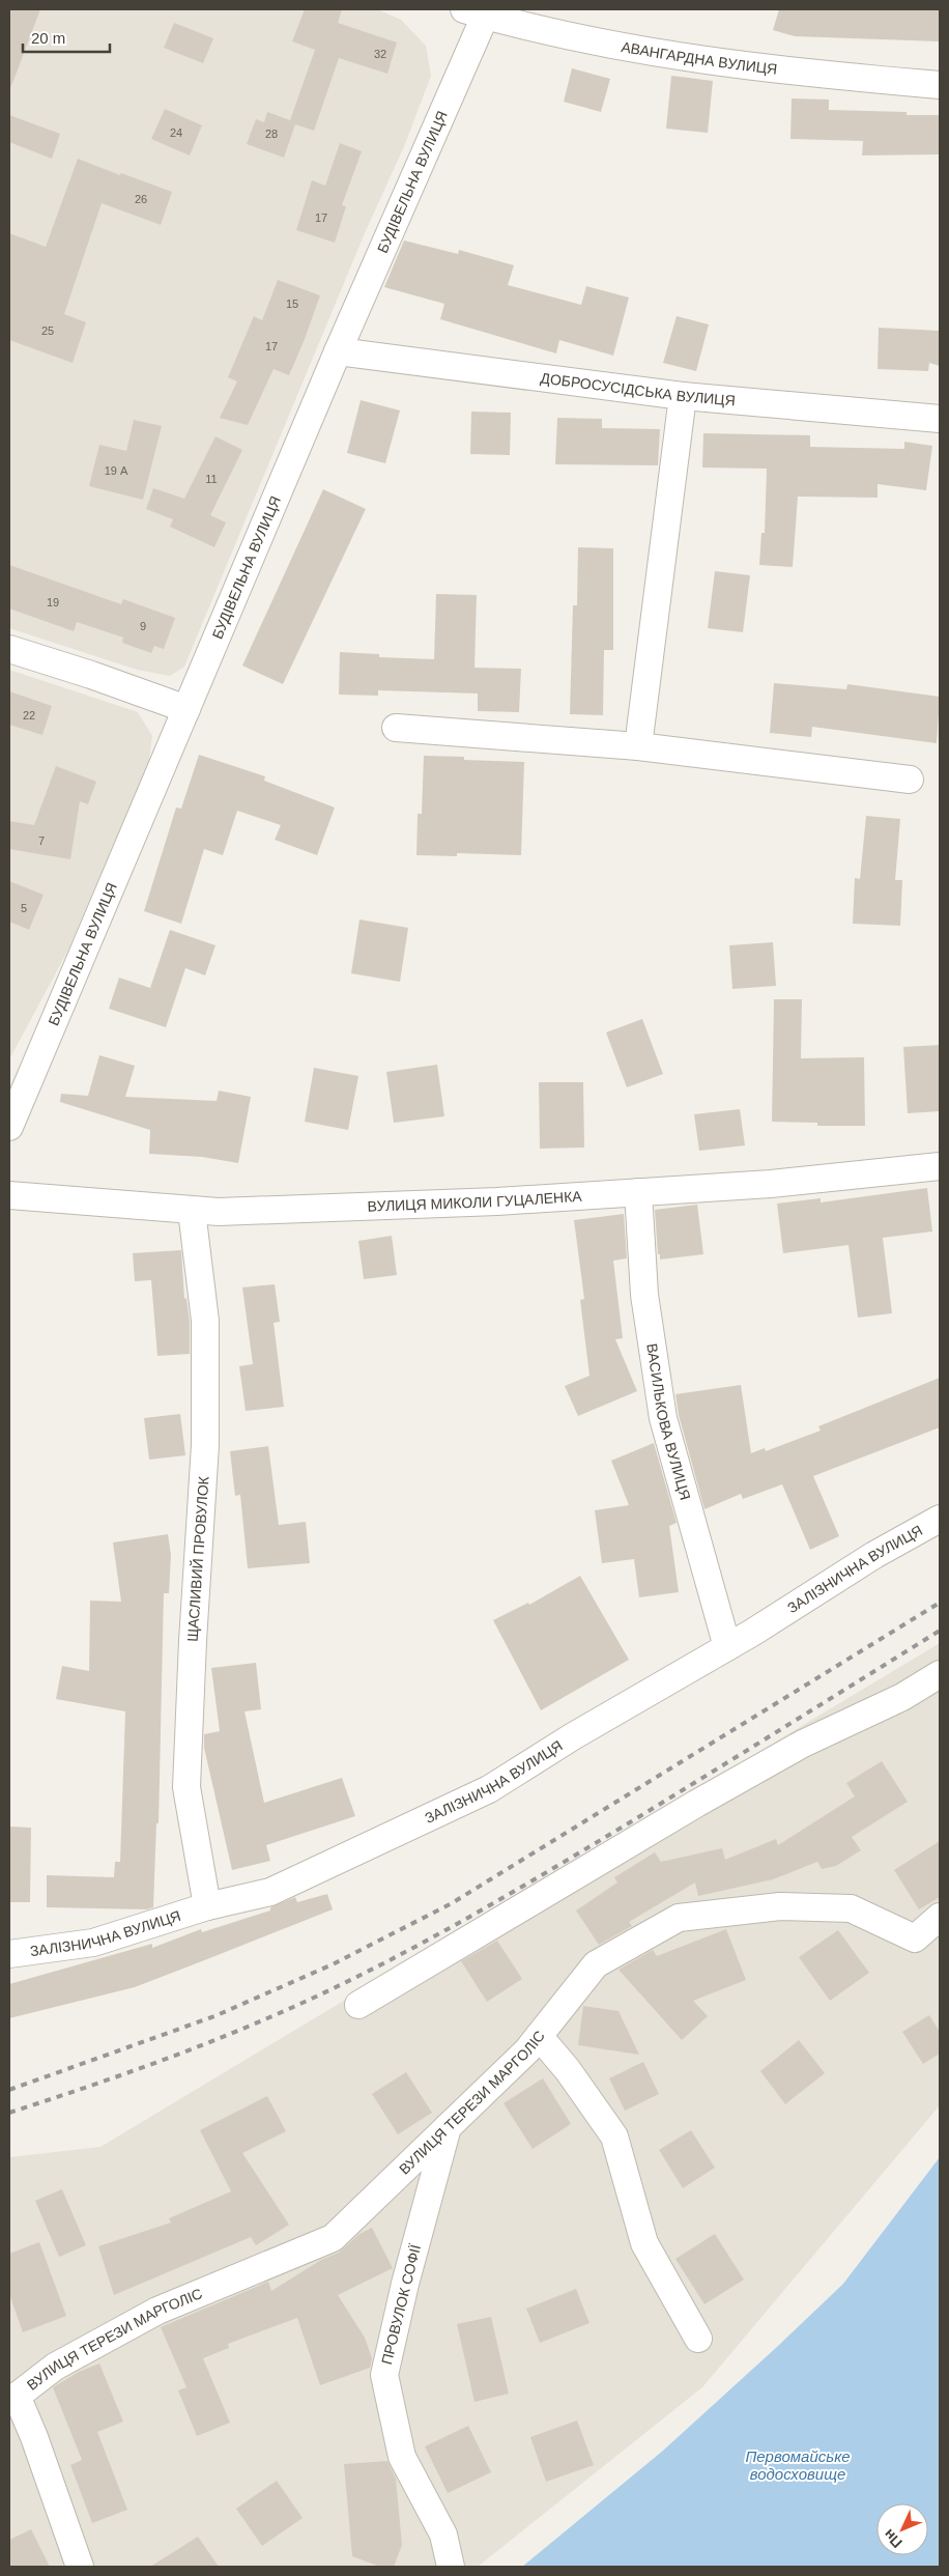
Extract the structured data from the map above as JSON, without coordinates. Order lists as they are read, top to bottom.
{
  "streets": {
    "street": [
      "АВАНГАРДНА ВУЛИЦЯ",
      "БУДІВЕЛЬНА ВУЛИЦЯ",
      "ДОБРОСУСІДСЬКА ВУЛИЦЯ",
      "ВУЛИЦЯ МИКОЛИ ГУЦАЛЕНКА",
      "ВАСИЛЬКОВА ВУЛИЦЯ",
      "ЩАСЛИВИЙ ПРОВУЛОК",
      "ЗАЛІЗНИЧНА ВУЛИЦЯ",
      "ВУЛИЦЯ ТЕРЕЗИ МАРГОЛІС",
      "ПРОВУЛОК СОФІЇ"
    ]
  },
  "crossings": [
    ["АВАНГАРДНА ВУЛИЦЯ", "БУДІВЕЛЬНА ВУЛИЦЯ"],
    ["БУДІВЕЛЬНА ВУЛИЦЯ", "ДОБРОСУСІДСЬКА ВУЛИЦЯ"],
    ["ВУЛИЦЯ МИКОЛИ ГУЦАЛЕНКА", "ВАСИЛЬКОВА ВУЛИЦЯ"],
    ["ВУЛИЦЯ МИКОЛИ ГУЦАЛЕНКА", "ЩАСЛИВИЙ ПРОВУЛОК"],
    ["ВАСИЛЬКОВА ВУЛИЦЯ", "ЗАЛІЗНИЧНА ВУЛИЦЯ"],
    ["ЩАСЛИВИЙ ПРОВУЛОК", "ЗАЛІЗНИЧНА ВУЛИЦЯ"],
    ["ВУЛИЦЯ ТЕРЕЗИ МАРГОЛІС", "ПРОВУЛОК СОФІЇ"]
  ],
  "water": ["Первомайське водосховище"],
  "house_numbers": [
    "32",
    "24",
    "28",
    "26",
    "17",
    "15",
    "25",
    "17",
    "19 А",
    "11",
    "19",
    "9",
    "22",
    "7",
    "5"
  ],
  "scale_bar": "20 m",
  "north": "bottom left"
}
